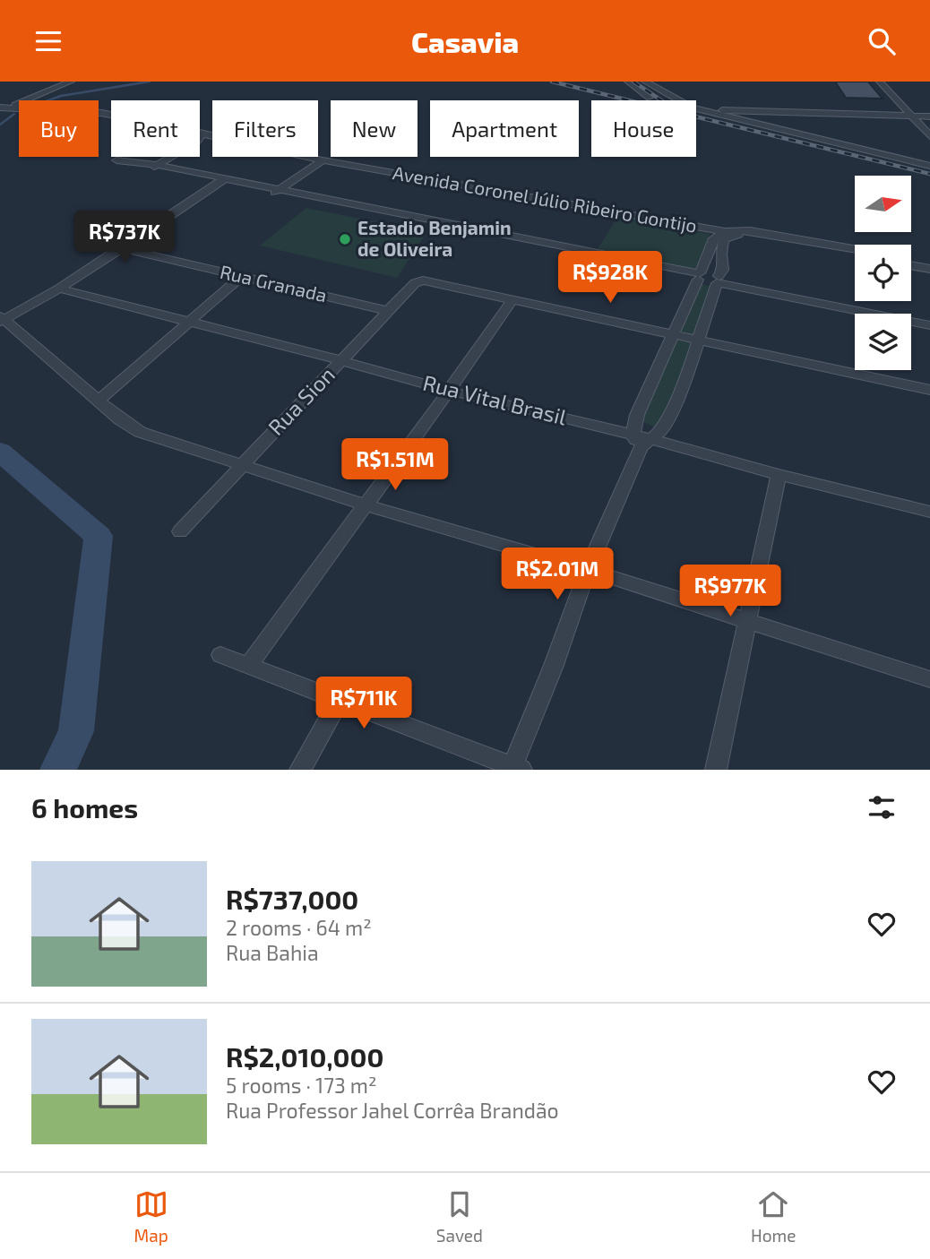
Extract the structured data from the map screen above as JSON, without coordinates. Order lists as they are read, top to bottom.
{
  "streets": {
    "street": [
      "Avenida Coronel Júlio Ribeiro Gontijo",
      "Rua Granada",
      "Rua Vital Brasil",
      "Rua Sion"
    ]
  },
  "crossings": [
    ["Rua Granada", "Rua Sion"],
    ["Rua Vital Brasil", "Rua Sion"]
  ],
  "places": ["Estadio Benjamin de Oliveira"],
  "north": "right",
  "page": {
    "header": "Casavia",
    "chip": [
      "Buy",
      "Rent",
      "Filters",
      "New",
      "Apartment",
      "House"
    ],
    "price": [
      "R$737K",
      "R$928K",
      "R$1.51M",
      "R$2.01M",
      "R$977K",
      "R$711K"
    ],
    "heading": "6 homes",
    "list": [
      {
        "name": "R$737,000",
        "note": "2 rooms · 64 m² · Rua Bahia"
      },
      {
        "name": "R$2,010,000",
        "note": "5 rooms · 173 m² · Rua Professor Jahel Corrêa Brandão"
      }
    ],
    "tabs": ["Map", "Saved", "Home"]
  }
}
